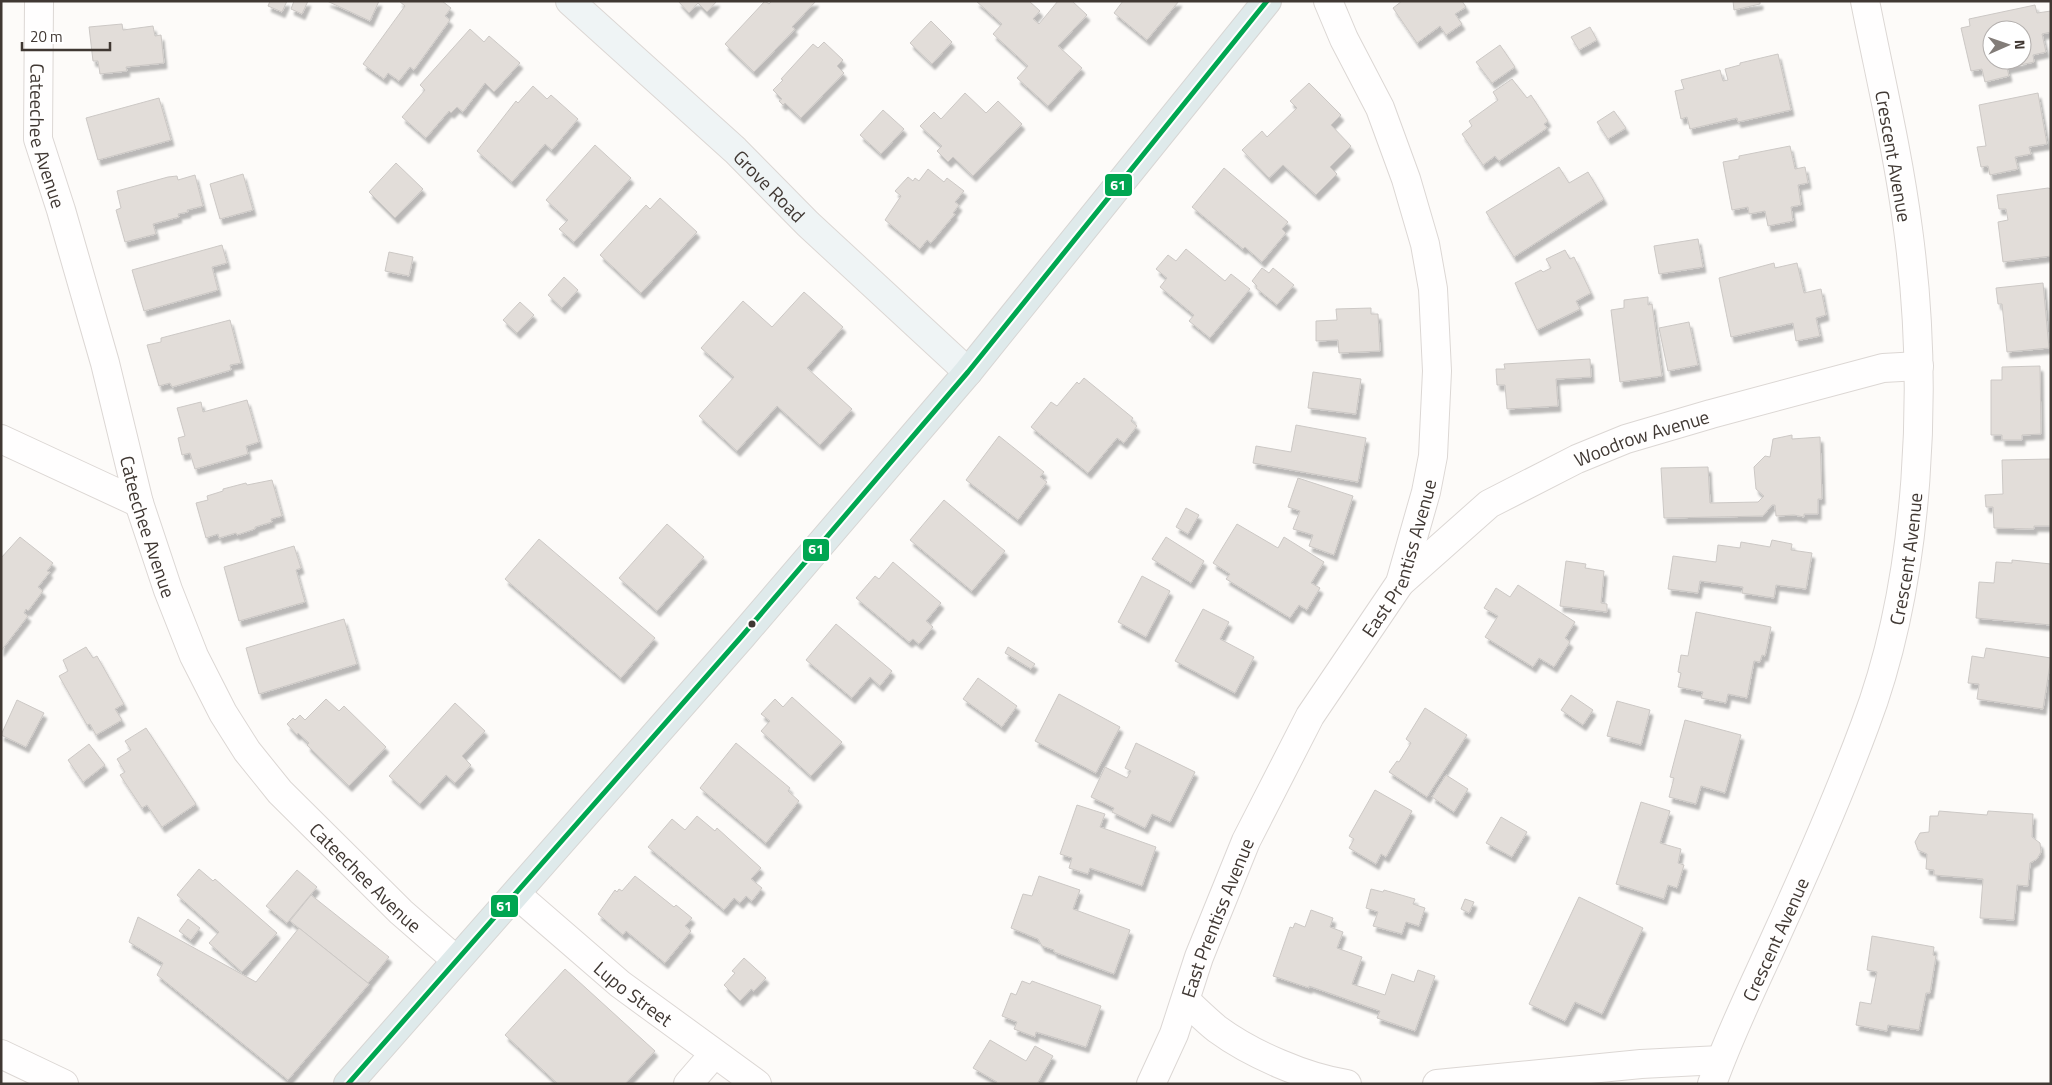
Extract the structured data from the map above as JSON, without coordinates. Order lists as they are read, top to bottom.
{
  "streets": {
    "main road": ["Grove Road"],
    "street": [
      "Cateechee Avenue",
      "Crescent Avenue",
      "Woodrow Avenue",
      "East Prentiss Avenue",
      "Lupo Street"
    ]
  },
  "crossings": [
    ["Crescent Avenue", "Woodrow Avenue"],
    ["Woodrow Avenue", "East Prentiss Avenue"]
  ],
  "lines": ["transit line 61"],
  "scale_bar": "20 m",
  "north": "right"
}
